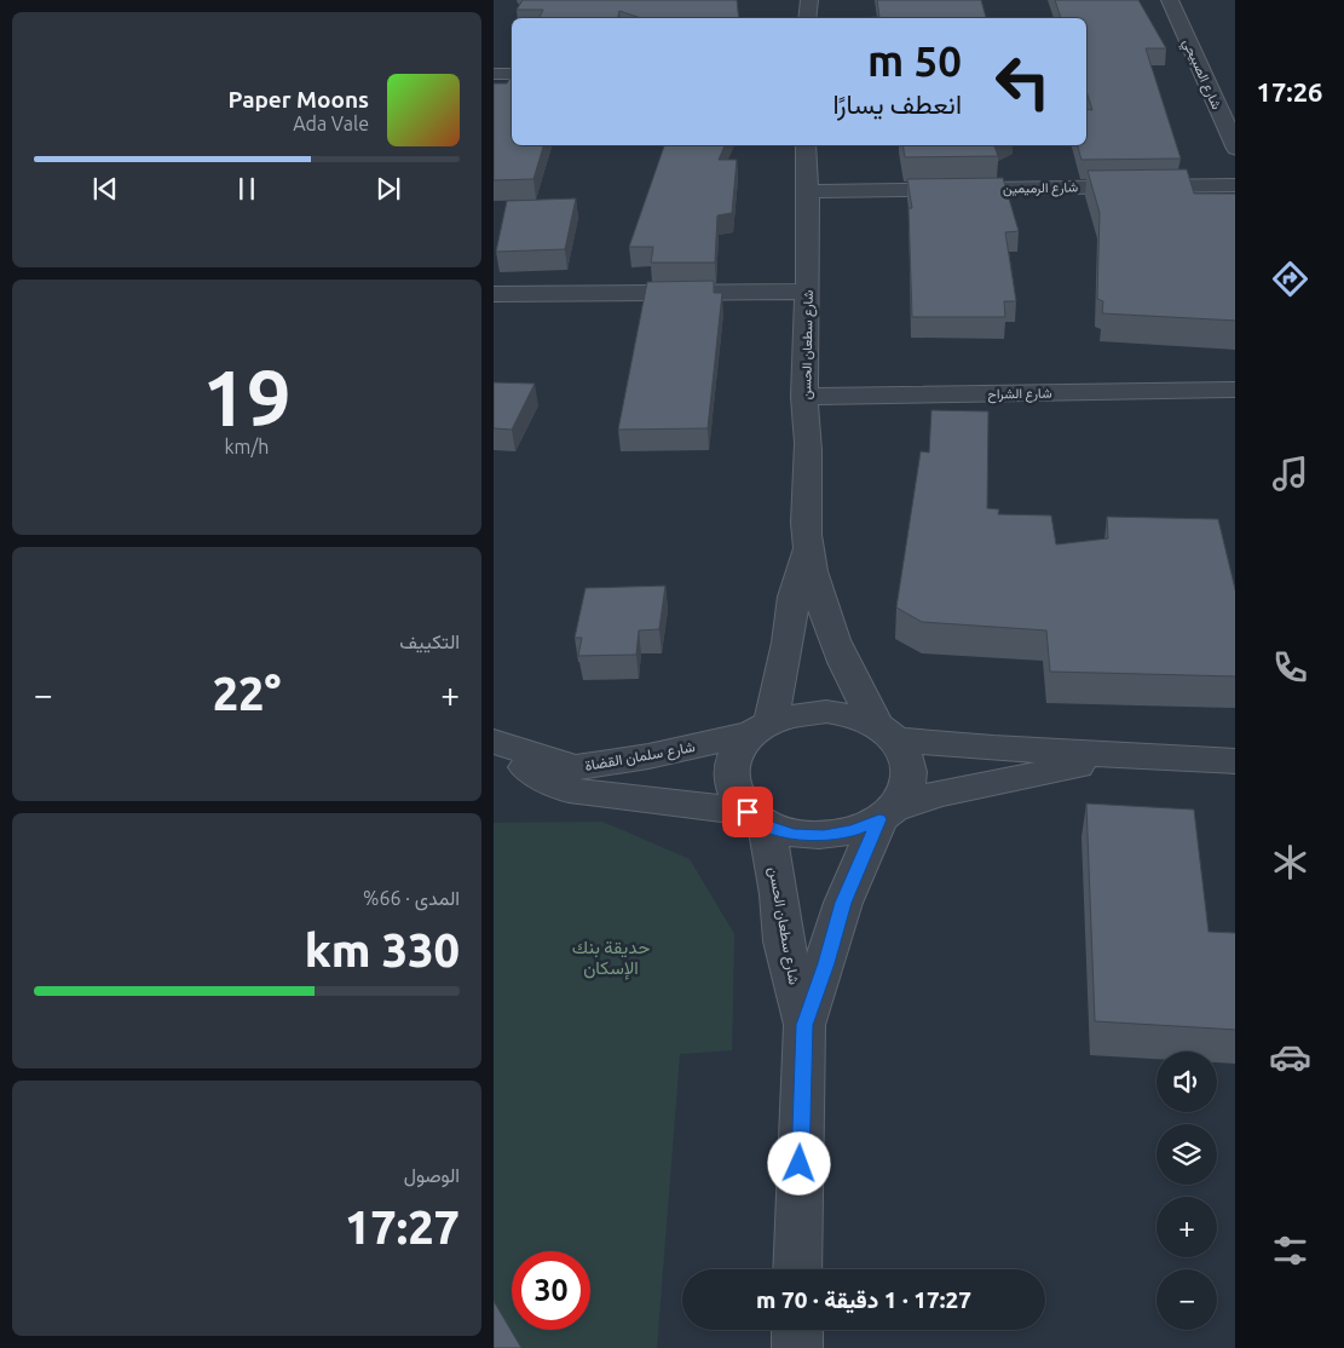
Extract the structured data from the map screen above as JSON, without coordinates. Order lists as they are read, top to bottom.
{
  "streets": {
    "street": [
      "شارع الصبيحي",
      "شارع الرميمين",
      "شارع سطعان الحسن",
      "شارع الشراح",
      "شارع سلمان القضاة"
    ]
  },
  "crossings": [
    ["شارع الرميمين", "شارع سطعان الحسن"],
    ["شارع سطعان الحسن", "شارع الشراح"],
    ["شارع سطعان الحسن", "شارع سلمان القضاة"]
  ],
  "parks": ["حديقة بنك الإسكان"],
  "page": {
    "tabs": "17:26",
    "turn": ["50 m", "انعطف يسارًا"],
    "song": ["Paper Moons", "Ada Vale"],
    "tile": [
      ["19", "km/h"],
      "التكييف",
      ["المدى · 66%", "330 km"],
      ["الوصول", "17:27"]
    ],
    "heat": ["−", "22°", "+"],
    "map_buttons": ["+", "−"],
    "limit": "30",
    "trip": "17:27 · 1 دقيقة · 70 m"
  }
}
